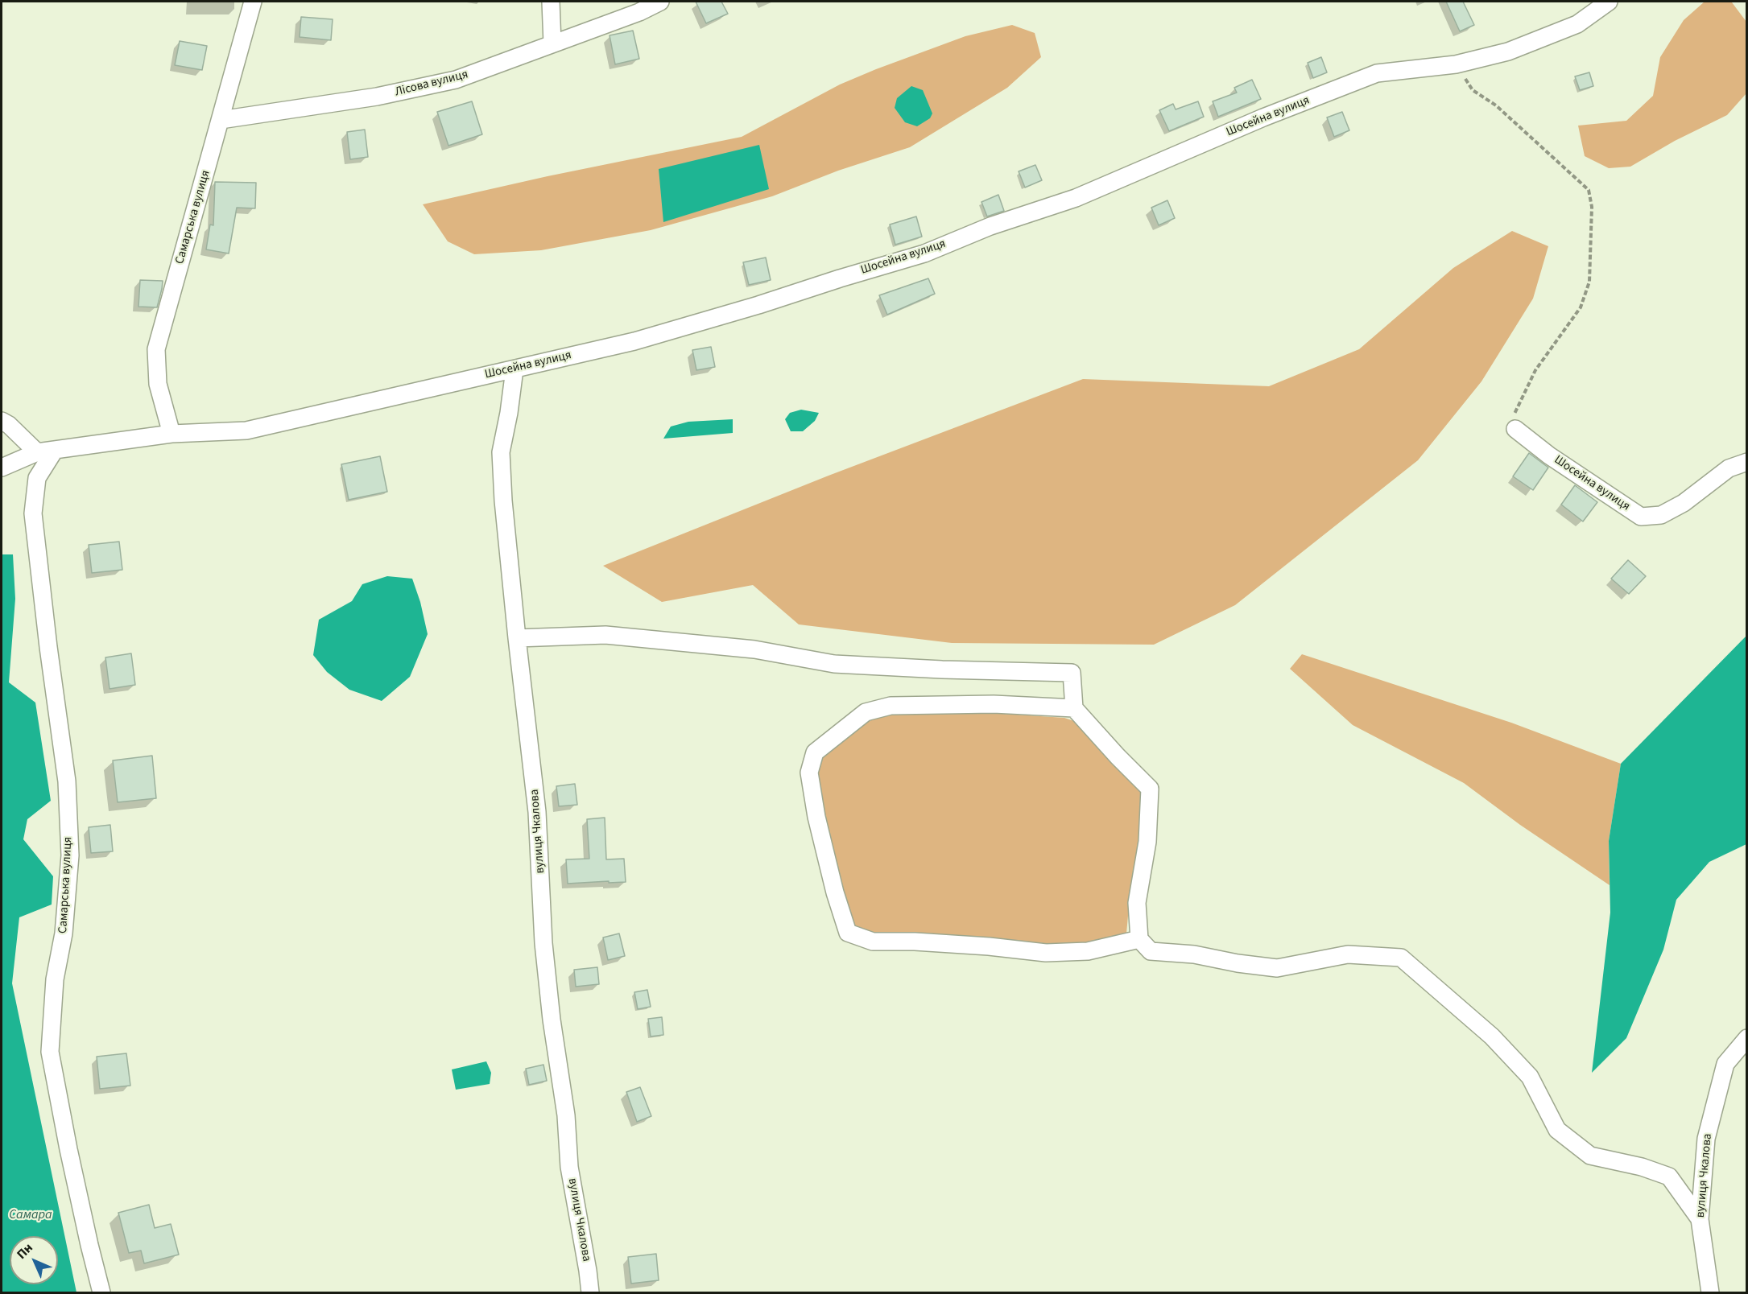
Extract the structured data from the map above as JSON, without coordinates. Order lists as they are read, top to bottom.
{
  "streets": {
    "street": [
      "Лісова вулиця",
      "Шосейна вулиця",
      "Самарська вулиця",
      "вулиця Чкалова"
    ]
  },
  "crossings": [
    ["Лісова вулиця", "Самарська вулиця"],
    ["Шосейна вулиця", "Самарська вулиця"],
    ["Шосейна вулиця", "вулиця Чкалова"]
  ],
  "water": ["Самара"],
  "north": "top left"
}
